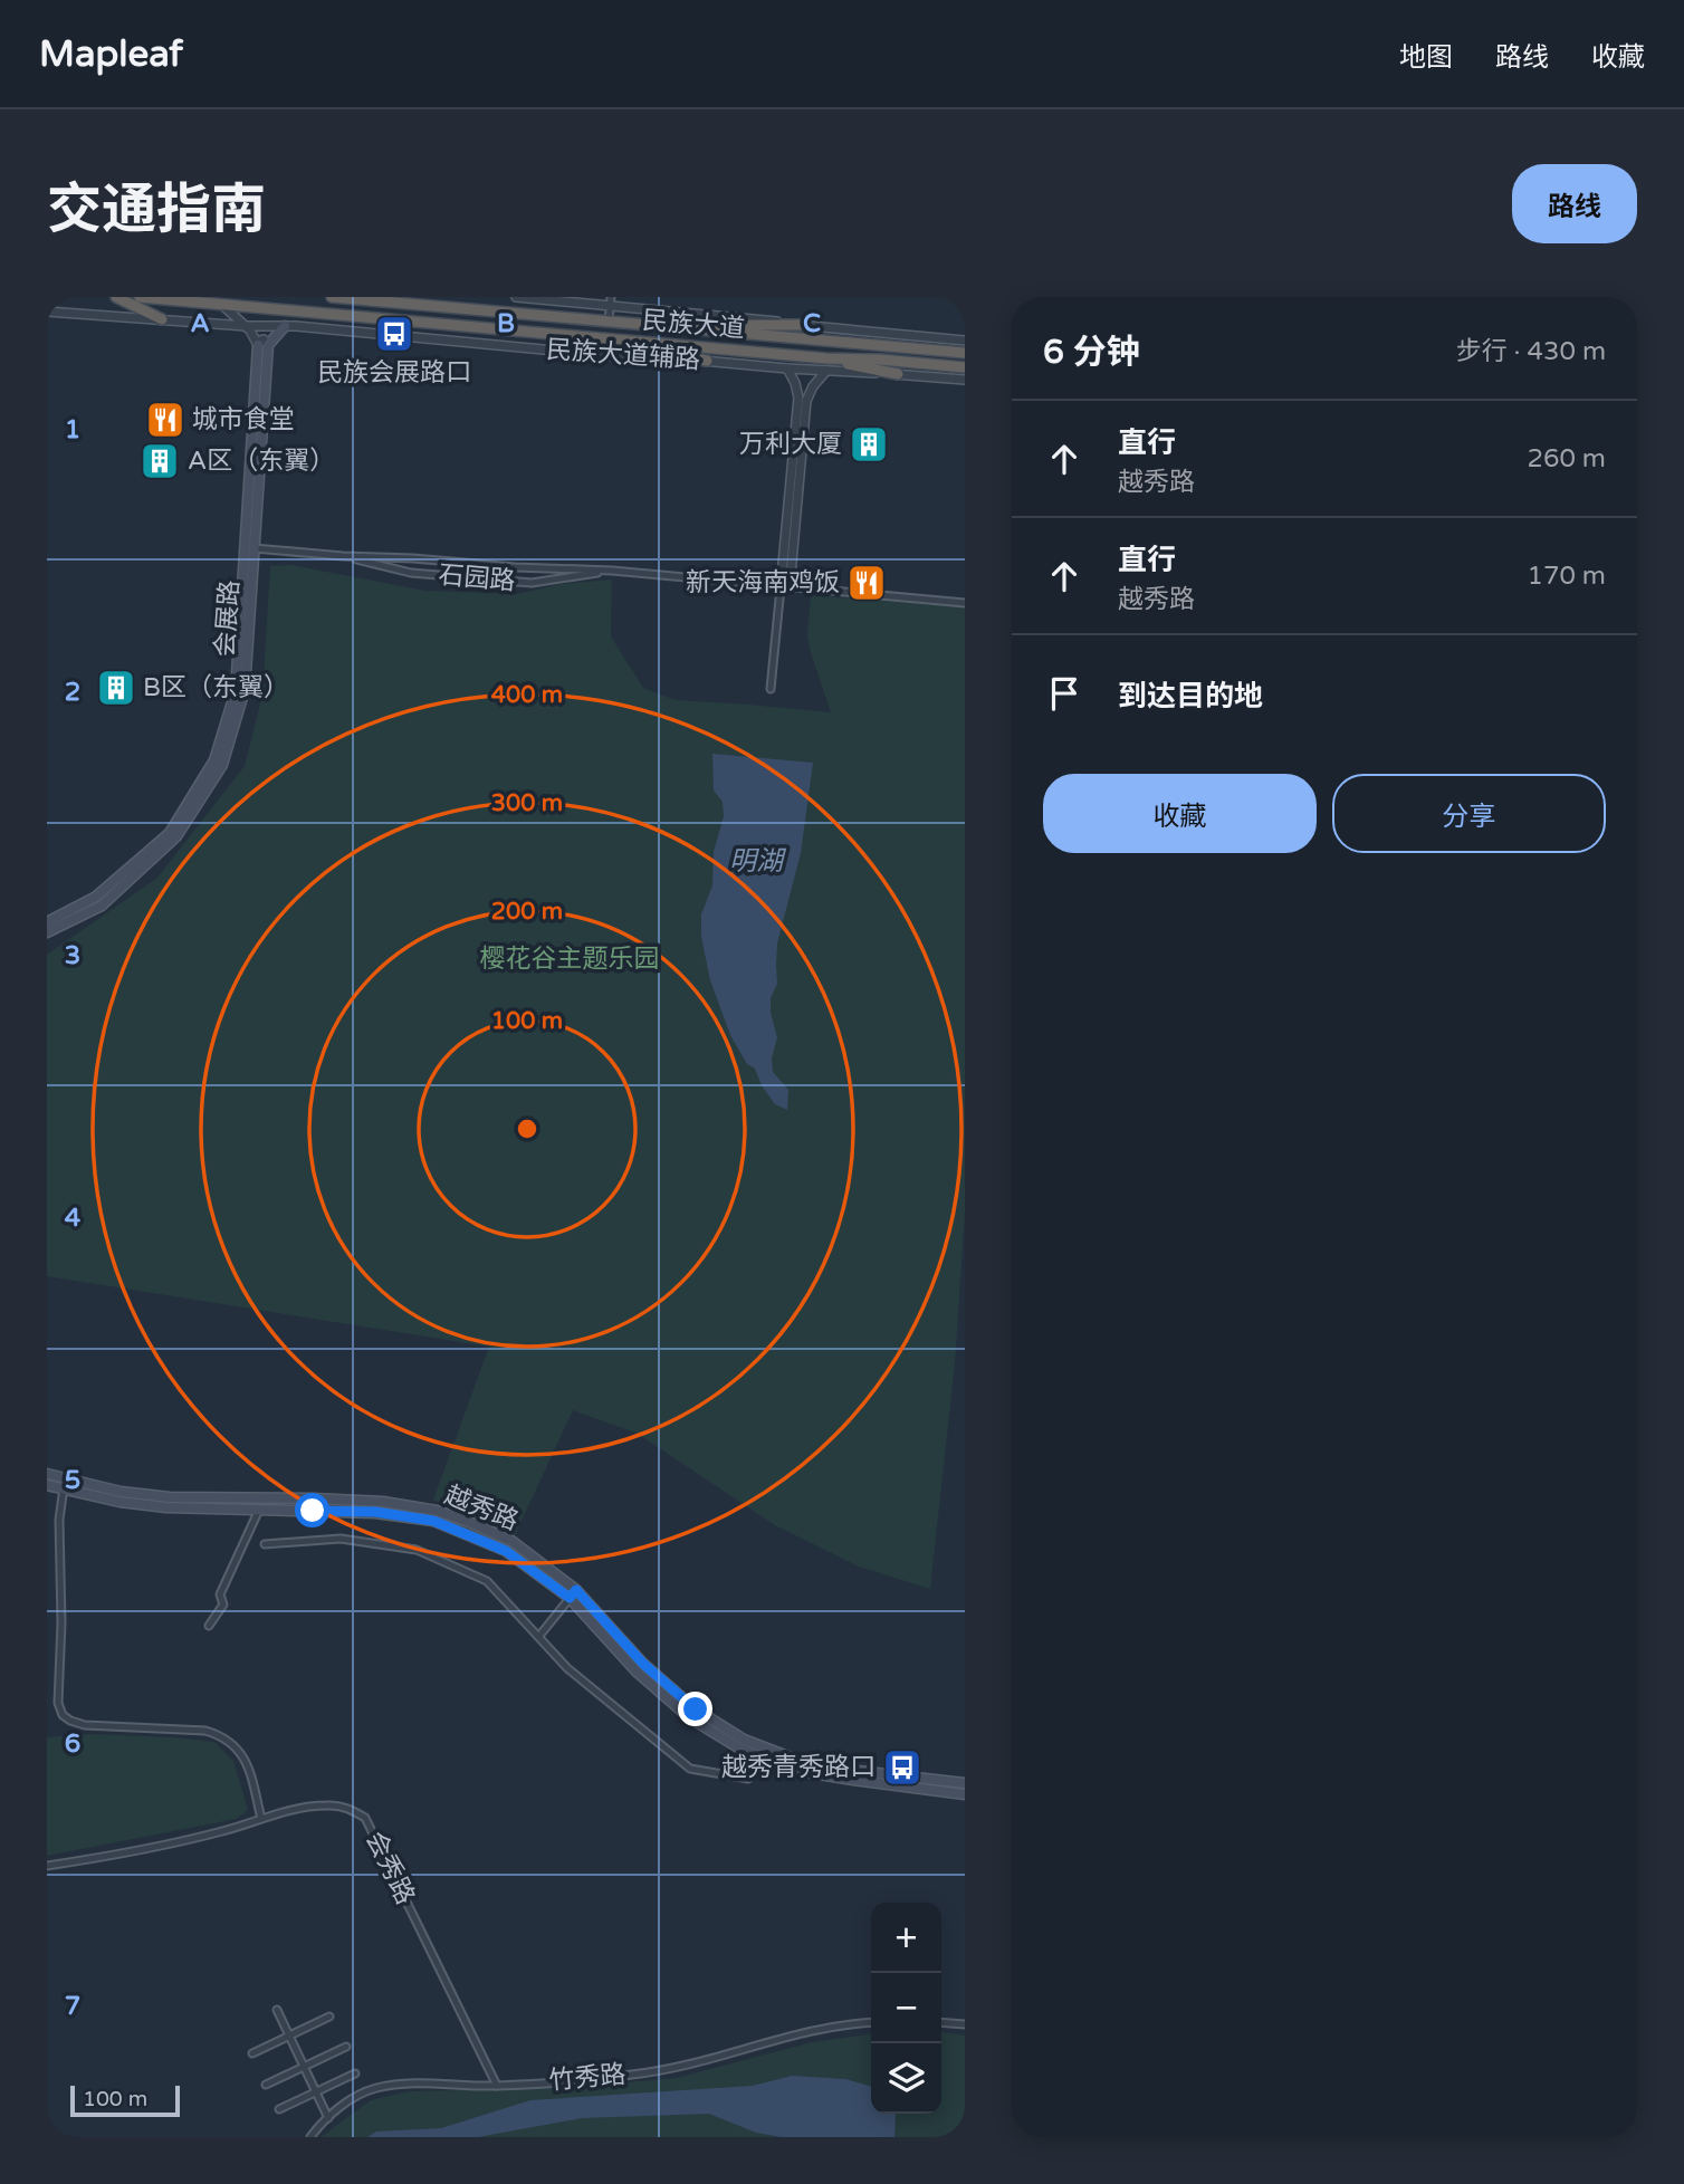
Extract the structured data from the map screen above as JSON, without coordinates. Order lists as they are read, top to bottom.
{
  "streets": {
    "highway": ["民族大道"],
    "main road": ["会展路", "越秀路"],
    "street": [
      "民族大道辅路",
      "石园路",
      "会秀路",
      "竹秀路"
    ]
  },
  "crossings": [
    ["民族大道", "民族大道辅路"],
    ["石园路", "会展路"],
    ["会秀路", "竹秀路"]
  ],
  "water": ["明湖"],
  "parks": ["樱花谷主题乐园"],
  "places": {
    "bus stop": ["民族会展路口", "越秀青秀路口"],
    "restaurant": ["城市食堂", "新天海南鸡饭"],
    "building": ["万利大厦", "A区（东翼）", "B区（东翼）"]
  },
  "scale_bar": "100 m",
  "page": {
    "header": "Mapleaf",
    "nav": ["地图", "路线", "收藏"],
    "title": "交通指南",
    "buttons": [
      "路线",
      ["收藏", "分享"]
    ],
    "heading": ["6 分钟", "步行 · 430 m"],
    "list": [
      ["直行", "越秀路", "260 m"],
      ["直行", "越秀路", "170 m"],
      "到达目的地"
    ],
    "map_buttons": ["+", "−"],
    "scale": "100 m"
  },
  "grid": {
    "columns": ["A", "B", "C"],
    "rows": [
      "1",
      "2",
      "3",
      "4",
      "5",
      "6",
      "7"
    ]
  },
  "rings": [
    "400 m",
    "300 m",
    "200 m",
    "100 m"
  ]
}
